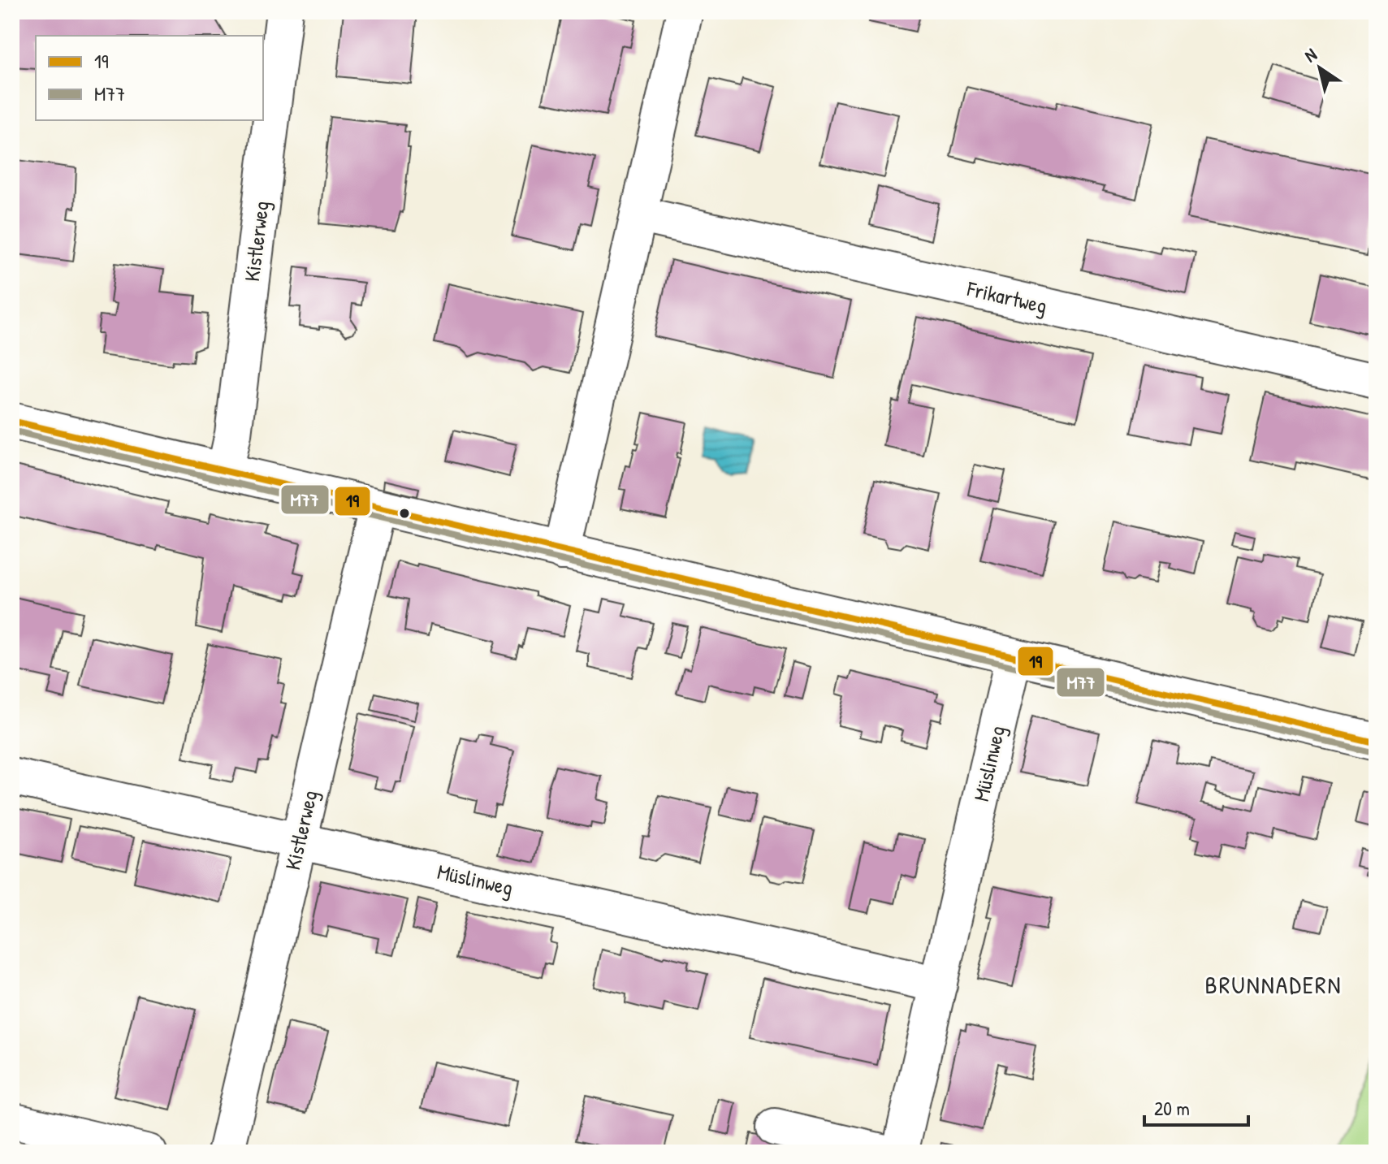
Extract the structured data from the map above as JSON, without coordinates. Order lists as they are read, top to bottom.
{
  "streets": {
    "street": ["Kistlerweg", "Frikartweg", "Müslinweg"]
  },
  "crossings": [
    ["Kistlerweg", "Müslinweg"]
  ],
  "districts": ["BRUNNADERN"],
  "lines": ["transit line 19", "transit line M77"],
  "legend": ["19", "M77"],
  "scale_bar": "20 m",
  "north": "top left"
}
